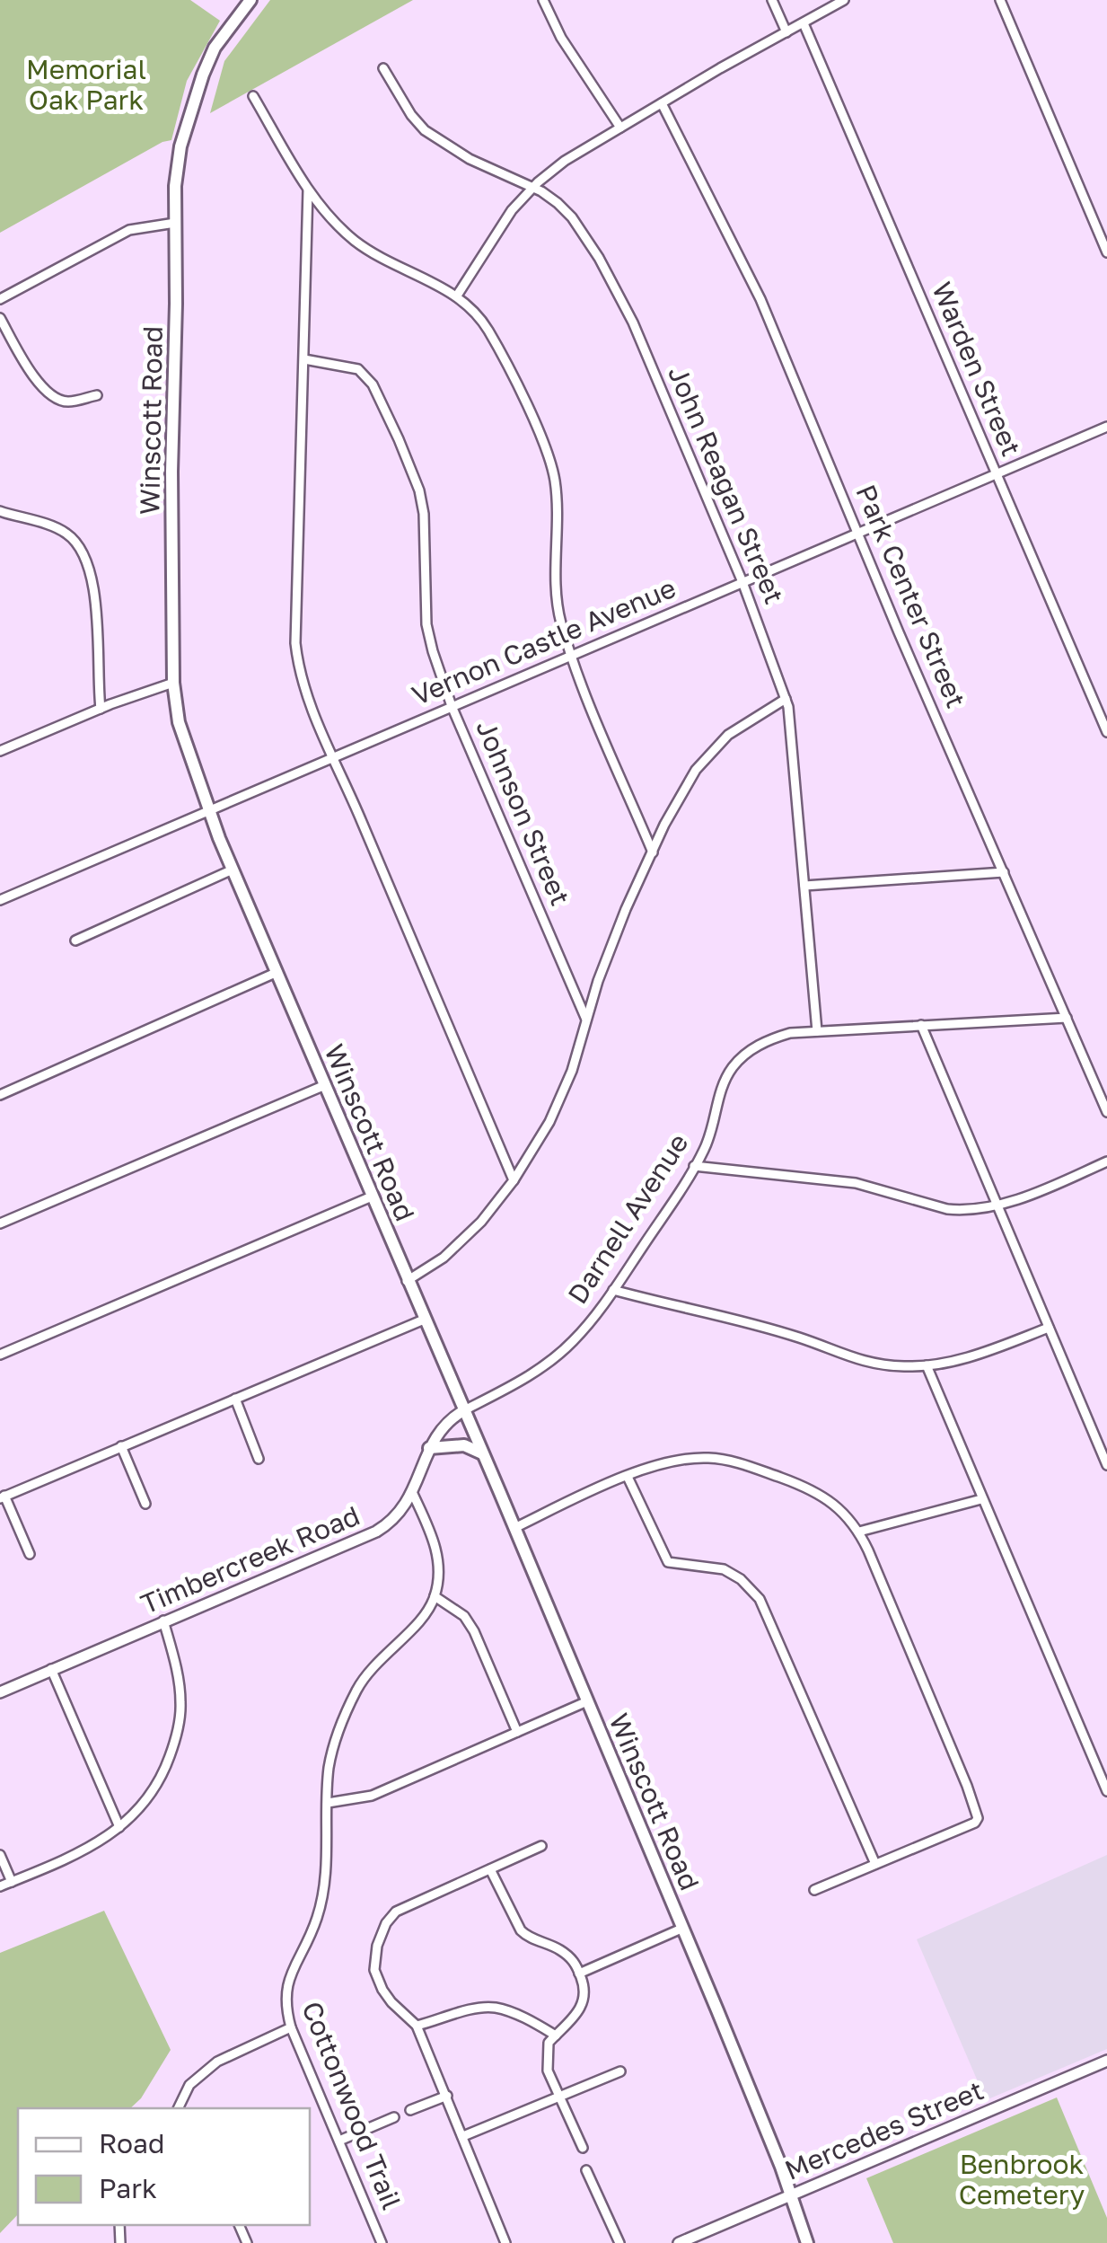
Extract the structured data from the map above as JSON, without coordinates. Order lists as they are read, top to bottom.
{
  "streets": {
    "main road": ["Winscott Road"],
    "street": [
      "Warden Street",
      "John Reagan Street",
      "Park Center Street",
      "Vernon Castle Avenue",
      "Johnson Street",
      "Darnell Avenue",
      "Timbercreek Road",
      "Cottonwood Trail",
      "Mercedes Street"
    ]
  },
  "crossings": [
    ["Warden Street", "Vernon Castle Avenue"],
    ["Winscott Road", "Vernon Castle Avenue"],
    ["Winscott Road", "Darnell Avenue"],
    ["Winscott Road", "Timbercreek Road"],
    ["Winscott Road", "Mercedes Street"],
    ["John Reagan Street", "Vernon Castle Avenue"],
    ["John Reagan Street", "Darnell Avenue"],
    ["Park Center Street", "Vernon Castle Avenue"],
    ["Park Center Street", "Darnell Avenue"],
    ["Vernon Castle Avenue", "Johnson Street"],
    ["Darnell Avenue", "Timbercreek Road"]
  ],
  "parks": ["Memorial Oak Park", "Benbrook Cemetery"],
  "legend": ["Road", "Park"]
}
